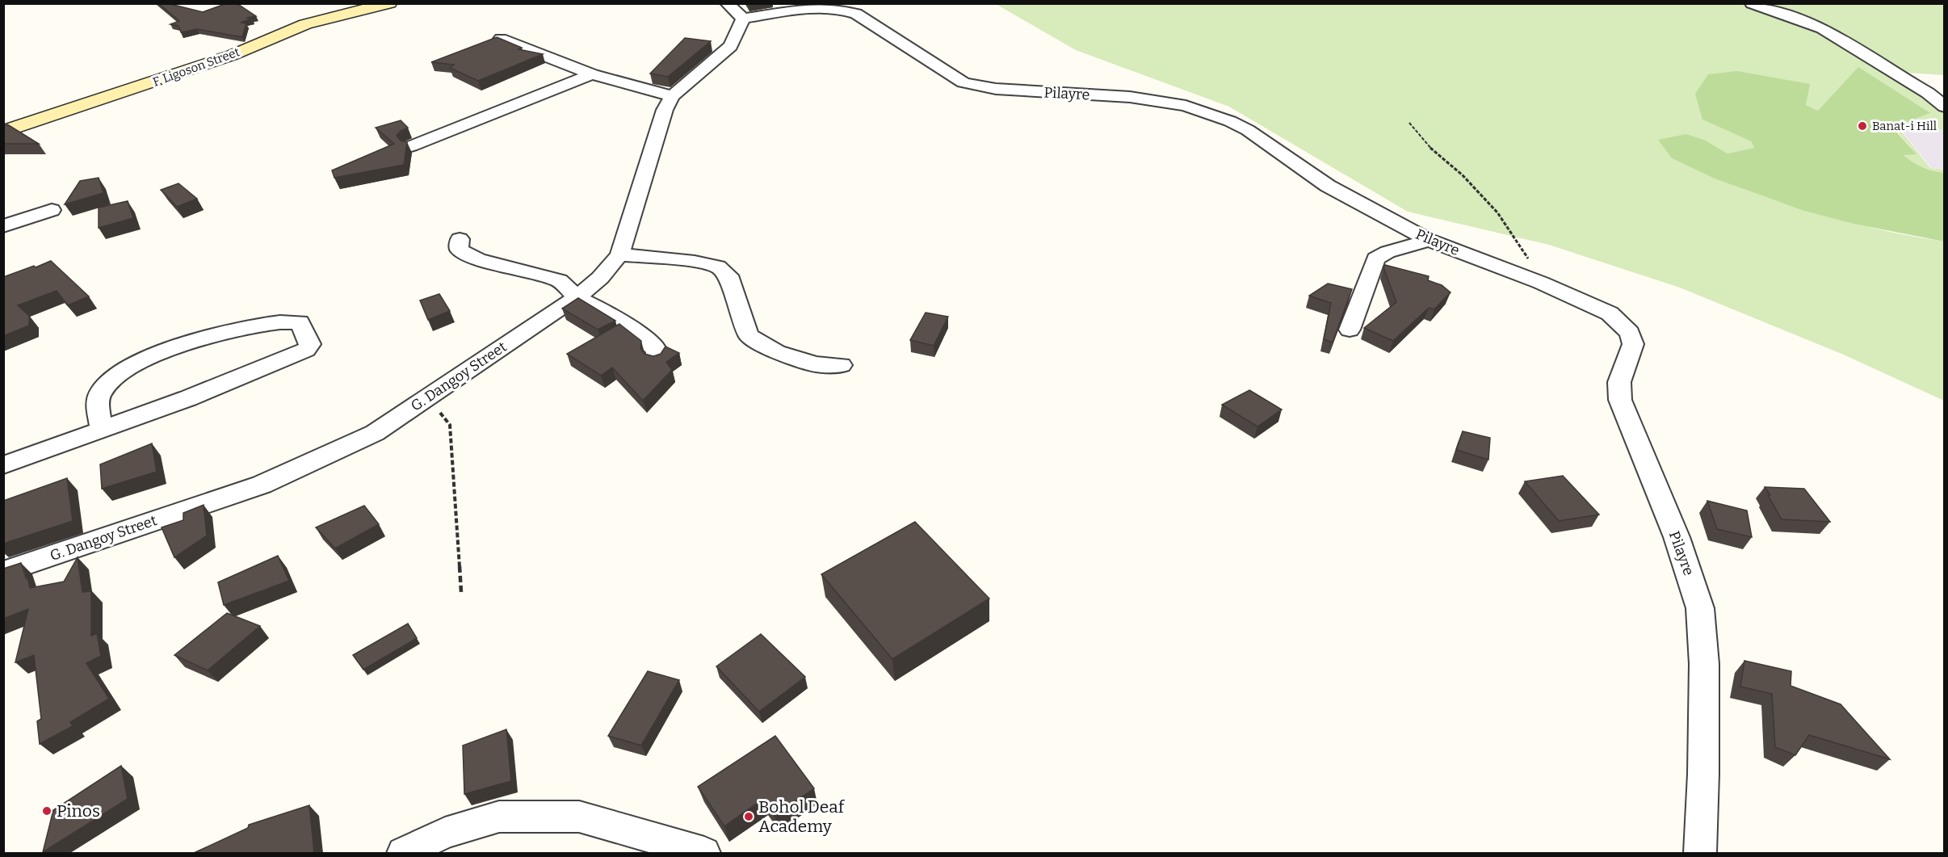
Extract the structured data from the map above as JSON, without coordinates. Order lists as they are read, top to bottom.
{
  "streets": {
    "street": ["F. Ligoson Street", "Pilayre", "G. Dangoy Street"]
  },
  "crossings": [
    ["Pilayre", "G. Dangoy Street"]
  ],
  "places": ["Banat-i Hill", "Pinos", "Bohol Deaf Academy"]
}
